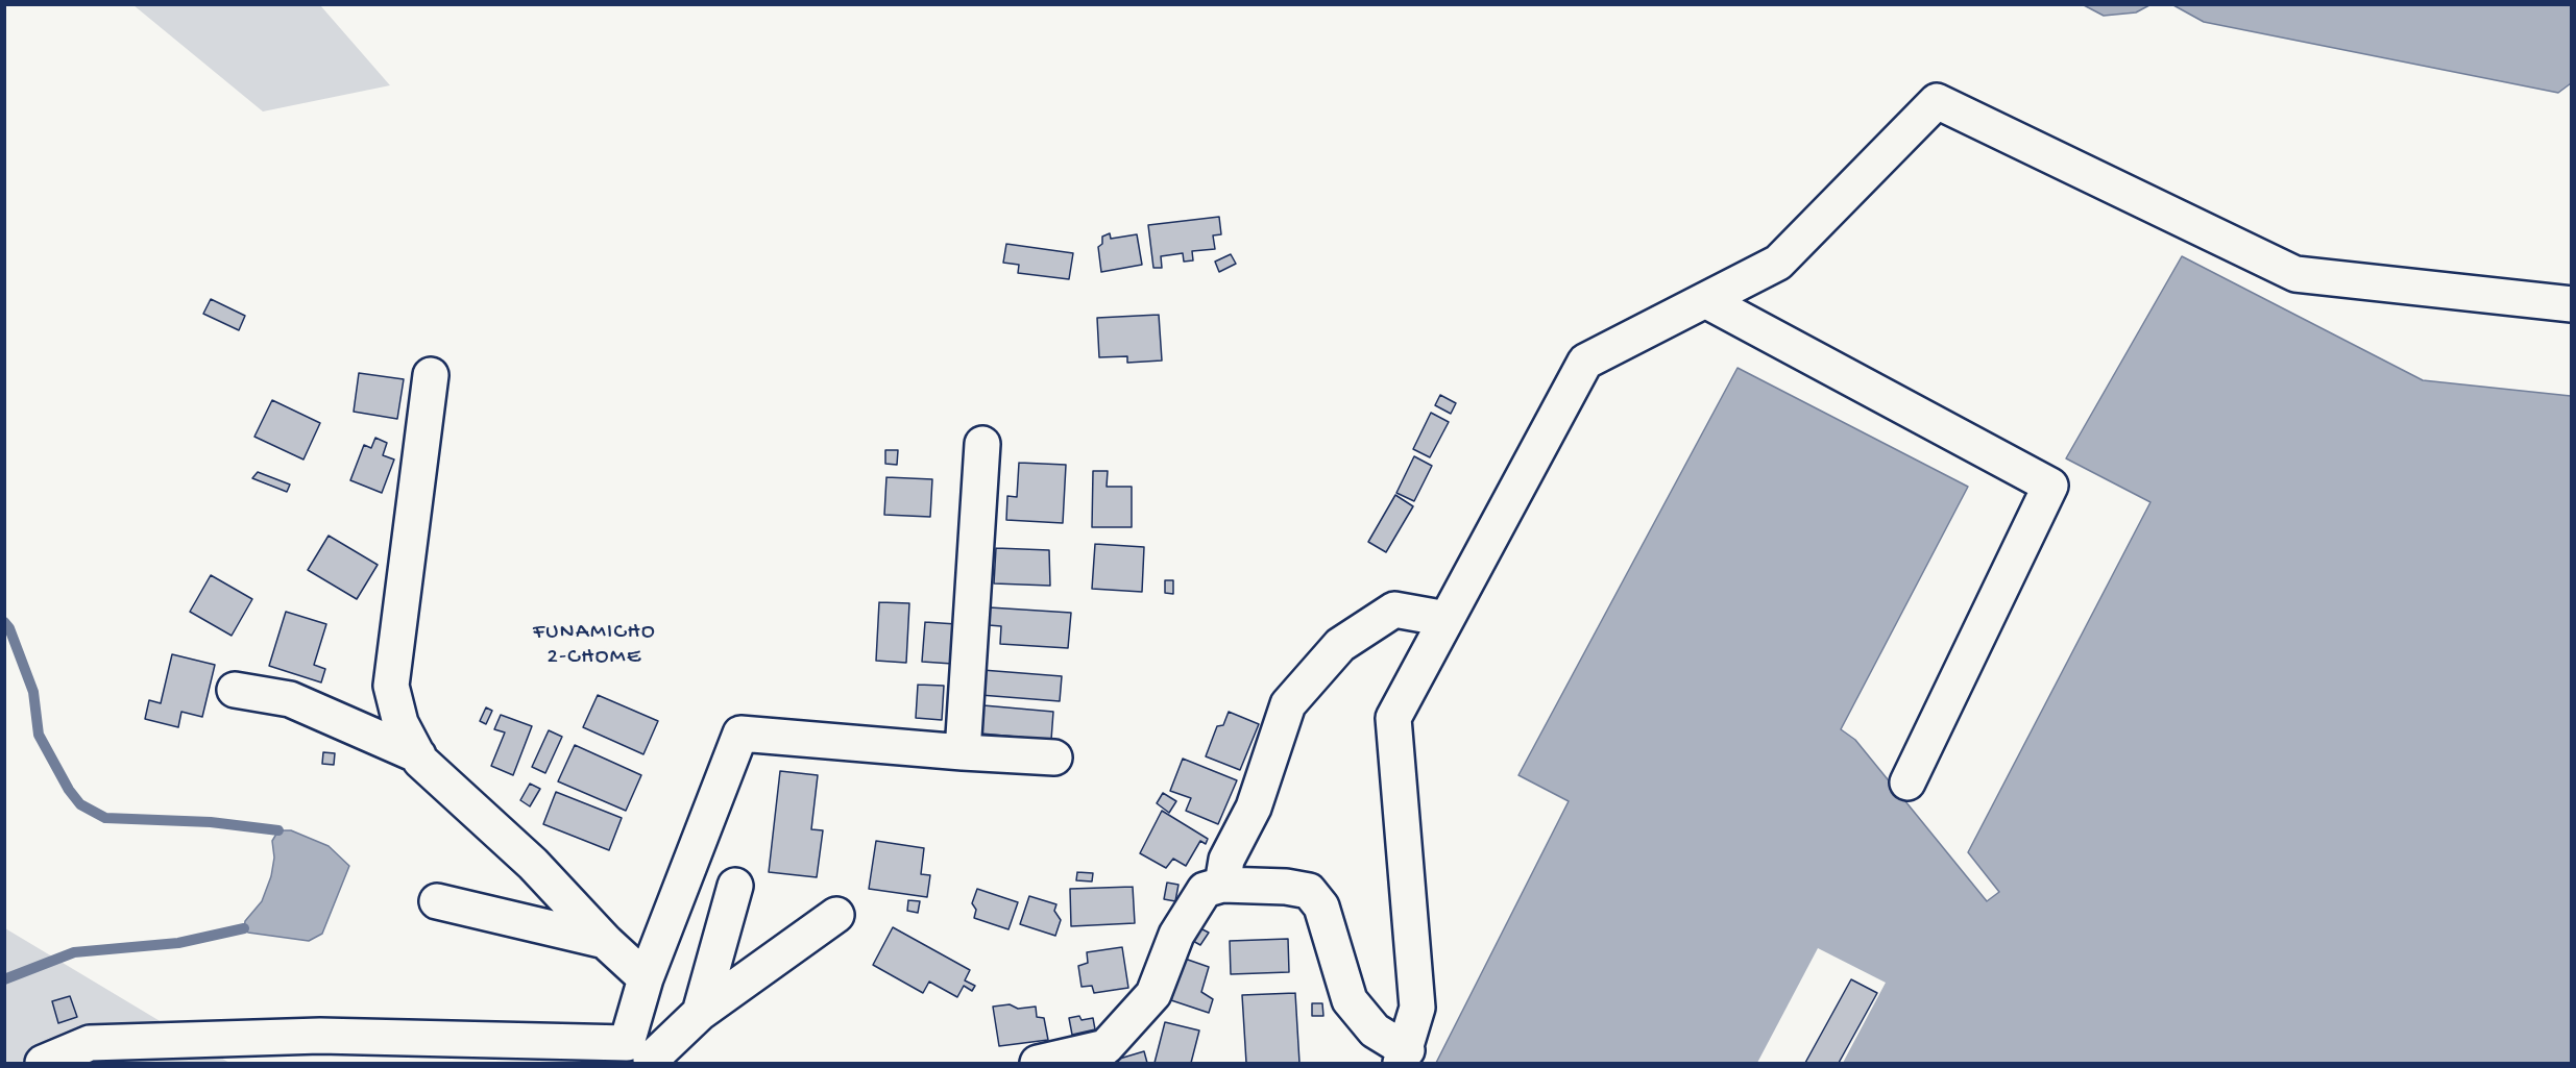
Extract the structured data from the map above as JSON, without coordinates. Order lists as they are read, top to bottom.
{
  "districts": ["FUNAMICHO 2-CHOME"]
}
